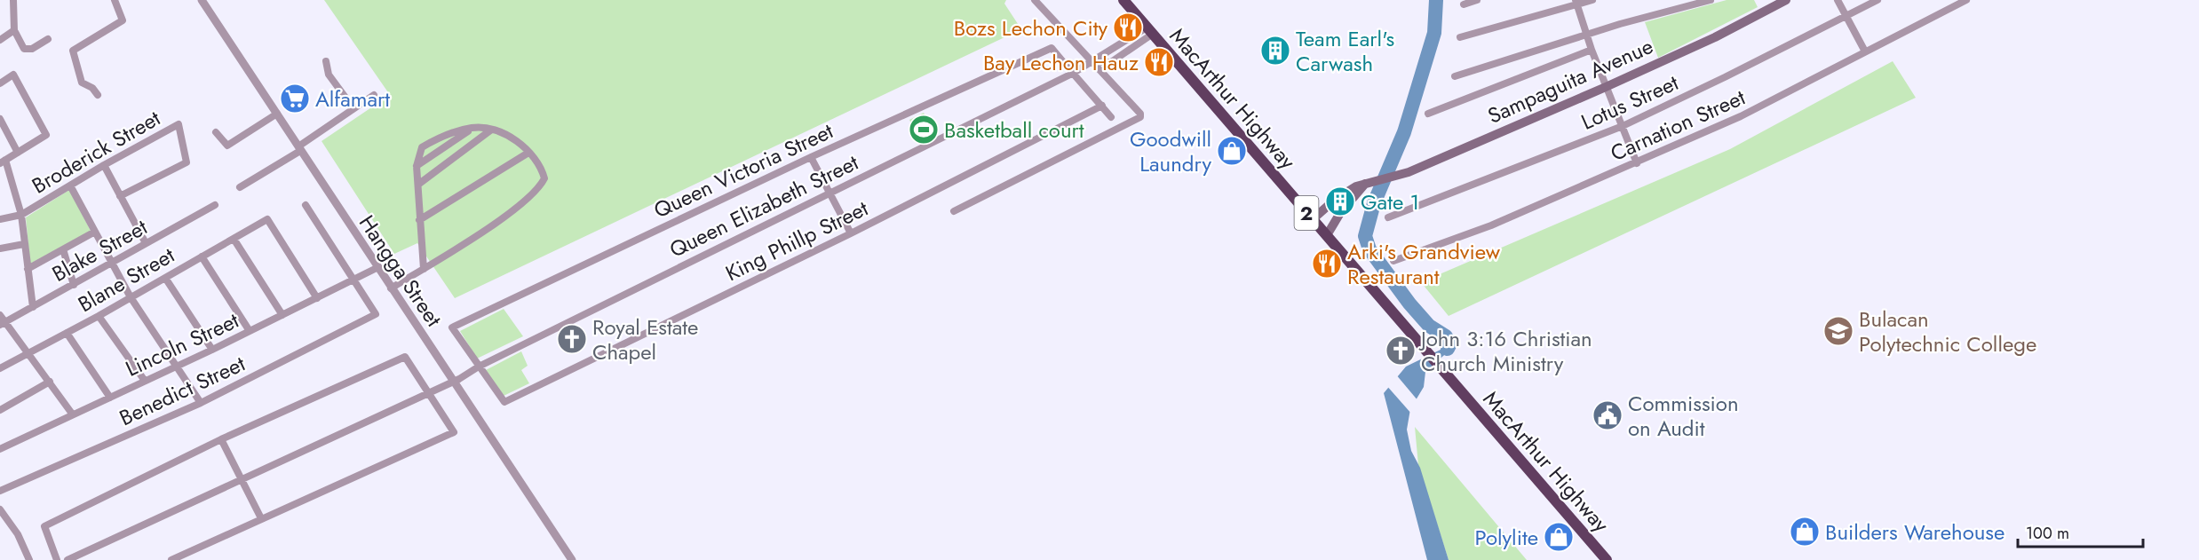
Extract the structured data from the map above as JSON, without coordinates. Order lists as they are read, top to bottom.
{
  "streets": {
    "highway": ["MacArthur Highway", "2"],
    "main road": ["Sampaguita Avenue"],
    "street": [
      "Lotus Street",
      "Carnation Street",
      "Broderick Street",
      "Queen Victoria Street",
      "Queen Elizabeth Street",
      "King Phillp Street",
      "Blake Street",
      "Hangga Street",
      "Blane Street",
      "Lincoln Street",
      "Benedict Street"
    ]
  },
  "crossings": [
    ["Sampaguita Avenue", "MacArthur Highway"],
    ["MacArthur Highway", "Queen Elizabeth Street"],
    ["Queen Victoria Street", "Queen Elizabeth Street"],
    ["Queen Victoria Street", "King Phillp Street"],
    ["Queen Elizabeth Street", "King Phillp Street"],
    ["Queen Elizabeth Street", "Hangga Street"],
    ["Hangga Street", "Lincoln Street"],
    ["Blane Street", "Lincoln Street"],
    ["Lincoln Street", "Benedict Street"]
  ],
  "places": {
    "restaurant": ["Bozs Lechon City", "Bay Lechon Hauz", "Arki's Grandview Restaurant"],
    "building": ["Team Earl's Carwash", "Gate 1"],
    "supermarket": ["Alfamart"],
    "sports": ["Basketball court"],
    "shop": ["Goodwill Laundry", "Builders Warehouse", "Polylite"],
    "school or university": ["Bulacan Polytechnic College"],
    "church": ["Royal Estate Chapel", "John 3:16 Christian Church Ministry"],
    "public building": ["Commission on Audit"]
  },
  "scale_bar": "100 m"
}
